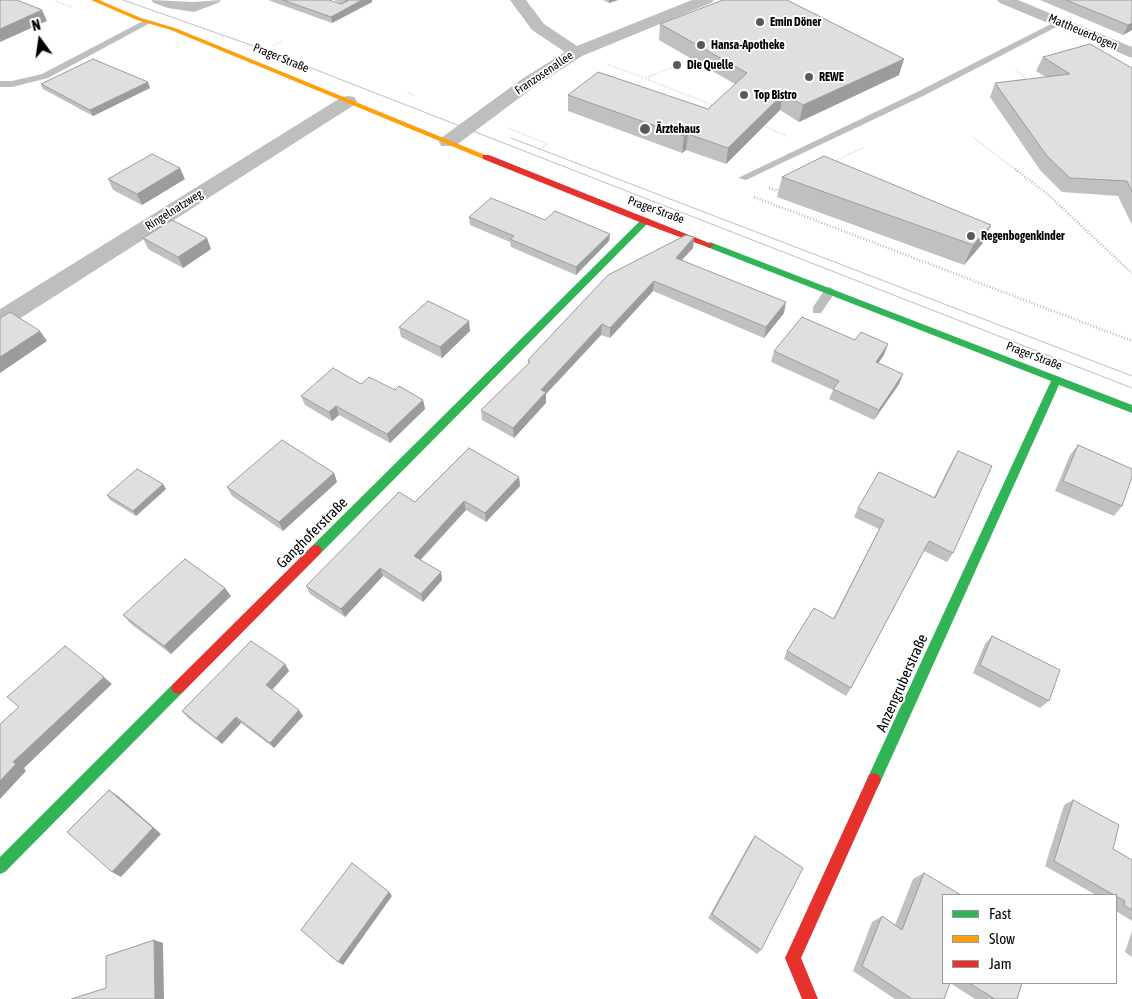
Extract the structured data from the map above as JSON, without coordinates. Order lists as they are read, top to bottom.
{
  "streets": {
    "main road": ["Prager Straße", "Ganghoferstraße", "Anzengruberstraße"],
    "street": ["Mattheuerbogen", "Franzosenallee", "Ringelnatzweg"]
  },
  "crossings": [
    ["Prager Straße", "Franzosenallee"],
    ["Prager Straße", "Ringelnatzweg"],
    ["Prager Straße", "Ganghoferstraße"],
    ["Prager Straße", "Anzengruberstraße"]
  ],
  "places": [
    "Emin Döner",
    "Hansa-Apotheke",
    "Die Quelle",
    "REWE",
    "Top Bistro",
    "Ärztehaus",
    "Regenbogenkinder"
  ],
  "legend": ["Fast", "Slow", "Jam"],
  "north": "top"
}
